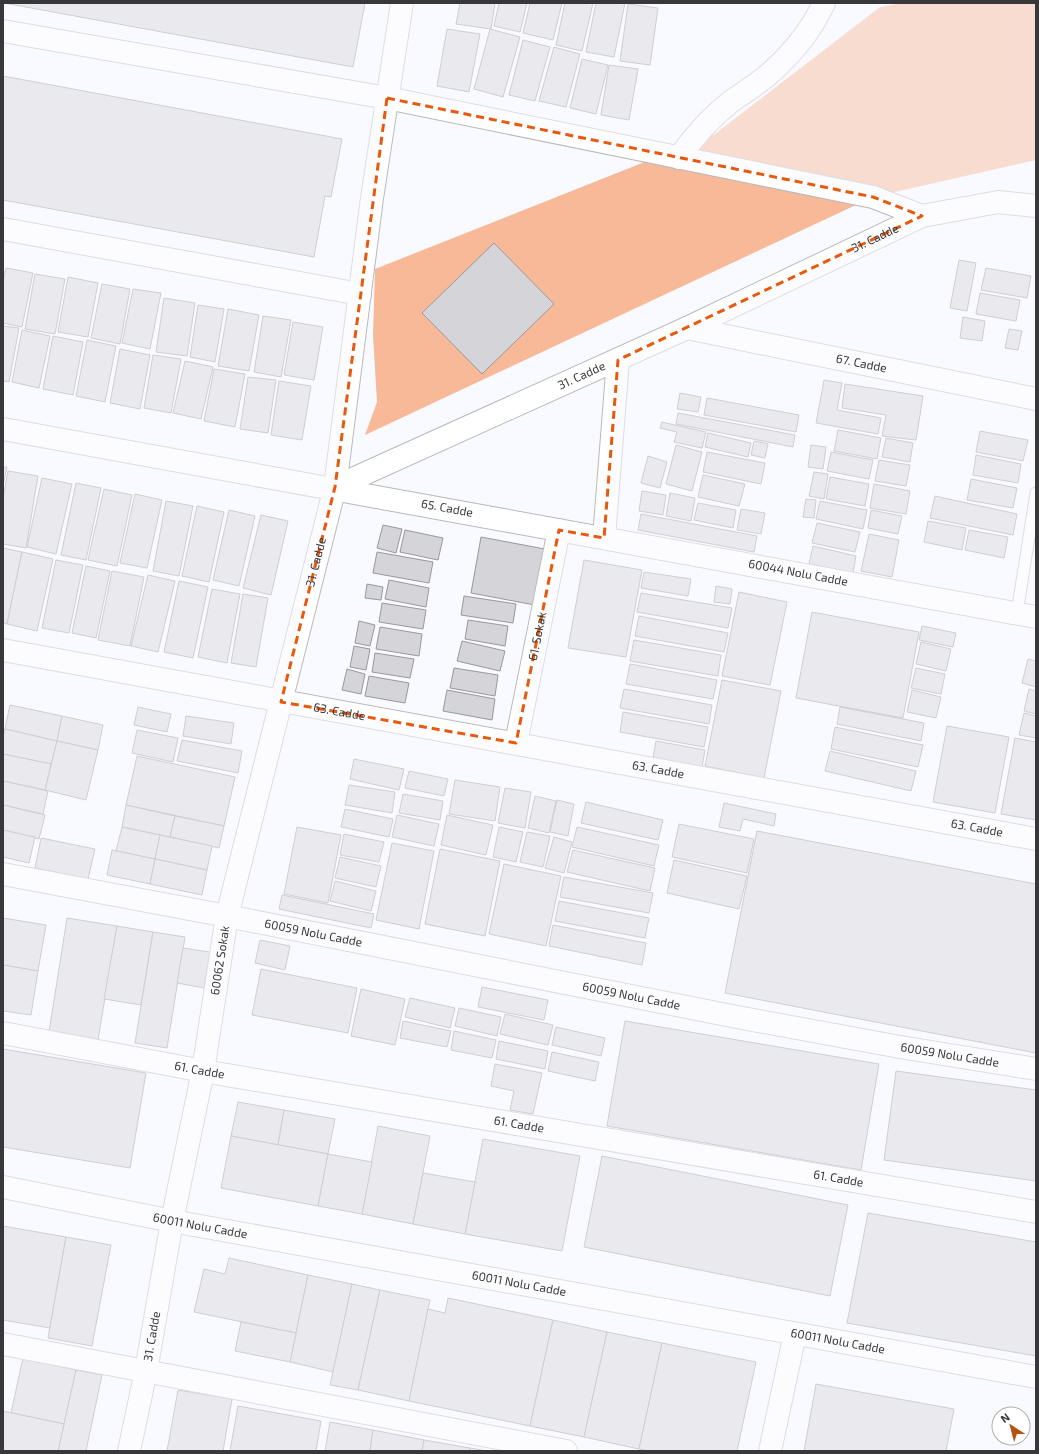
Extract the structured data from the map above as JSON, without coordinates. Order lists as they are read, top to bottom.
{
  "streets": {
    "street": [
      "31. Cadde",
      "67. Cadde",
      "65. Cadde",
      "60044 Nolu Cadde",
      "61. Sokak",
      "63. Cadde",
      "60059 Nolu Cadde",
      "60062 Sokak",
      "61. Cadde",
      "60011 Nolu Cadde"
    ]
  },
  "crossings": [
    ["31. Cadde", "67. Cadde"],
    ["31. Cadde", "65. Cadde"],
    ["31. Cadde", "63. Cadde"],
    ["31. Cadde", "60062 Sokak"],
    ["31. Cadde", "60011 Nolu Cadde"],
    ["65. Cadde", "60044 Nolu Cadde"],
    ["65. Cadde", "61. Sokak"],
    ["60044 Nolu Cadde", "61. Sokak"],
    ["61. Sokak", "63. Cadde"],
    ["63. Cadde", "60062 Sokak"],
    ["60059 Nolu Cadde", "60062 Sokak"],
    ["60062 Sokak", "61. Cadde"],
    ["60062 Sokak", "60011 Nolu Cadde"]
  ],
  "north": "top left"
}
